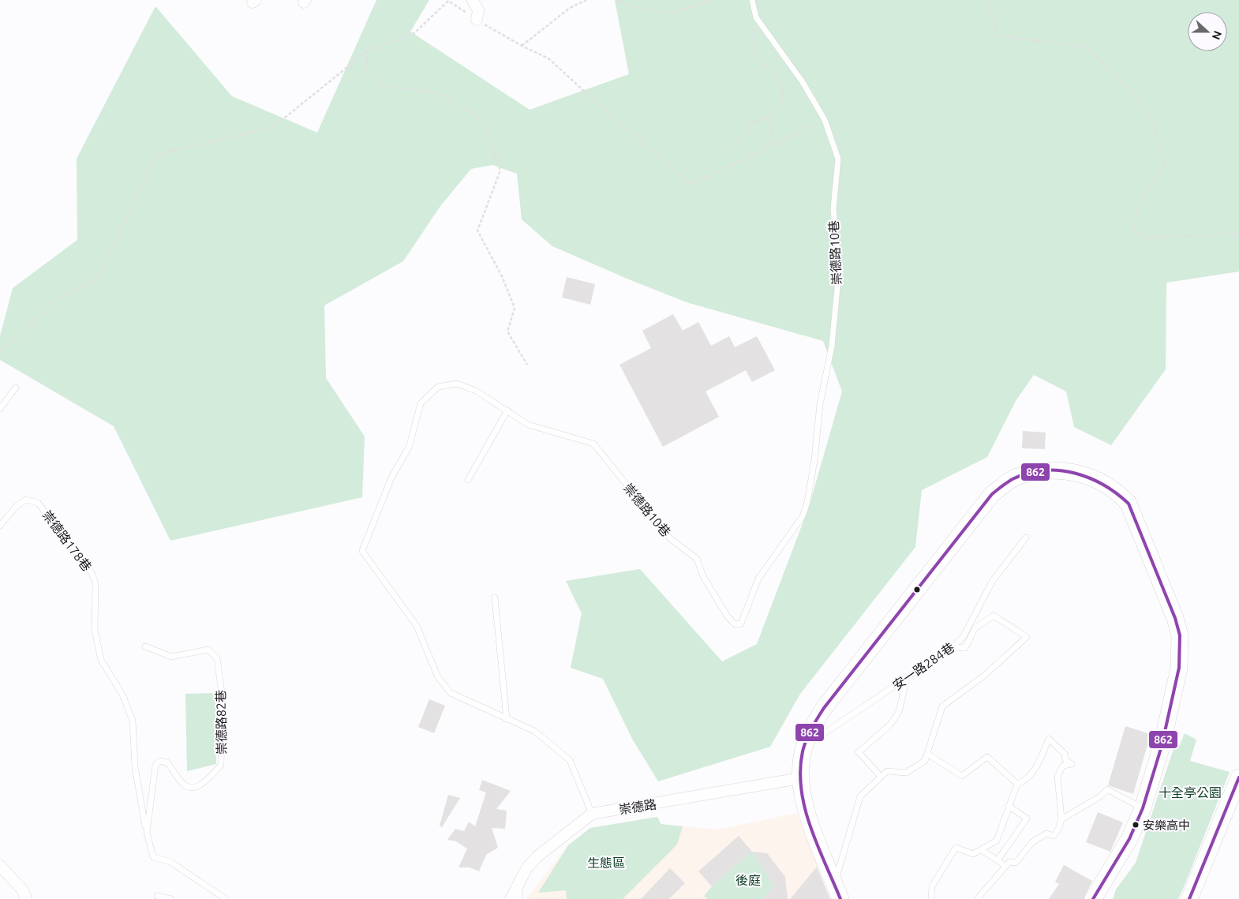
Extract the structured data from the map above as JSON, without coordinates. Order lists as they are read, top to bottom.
{
  "streets": {
    "street": ["崇德路"],
    "lane": [
      "崇德路10巷",
      "崇德路178巷",
      "安一路284巷",
      "崇德路82巷"
    ]
  },
  "crossings": [
    ["崇德路10巷", "崇德路"],
    ["崇德路178巷", "崇德路82巷"]
  ],
  "parks": ["十全亭公園", "生態區", "後庭"],
  "places": ["安樂高中"],
  "lines": ["transit line 862"],
  "north": "right"
}
